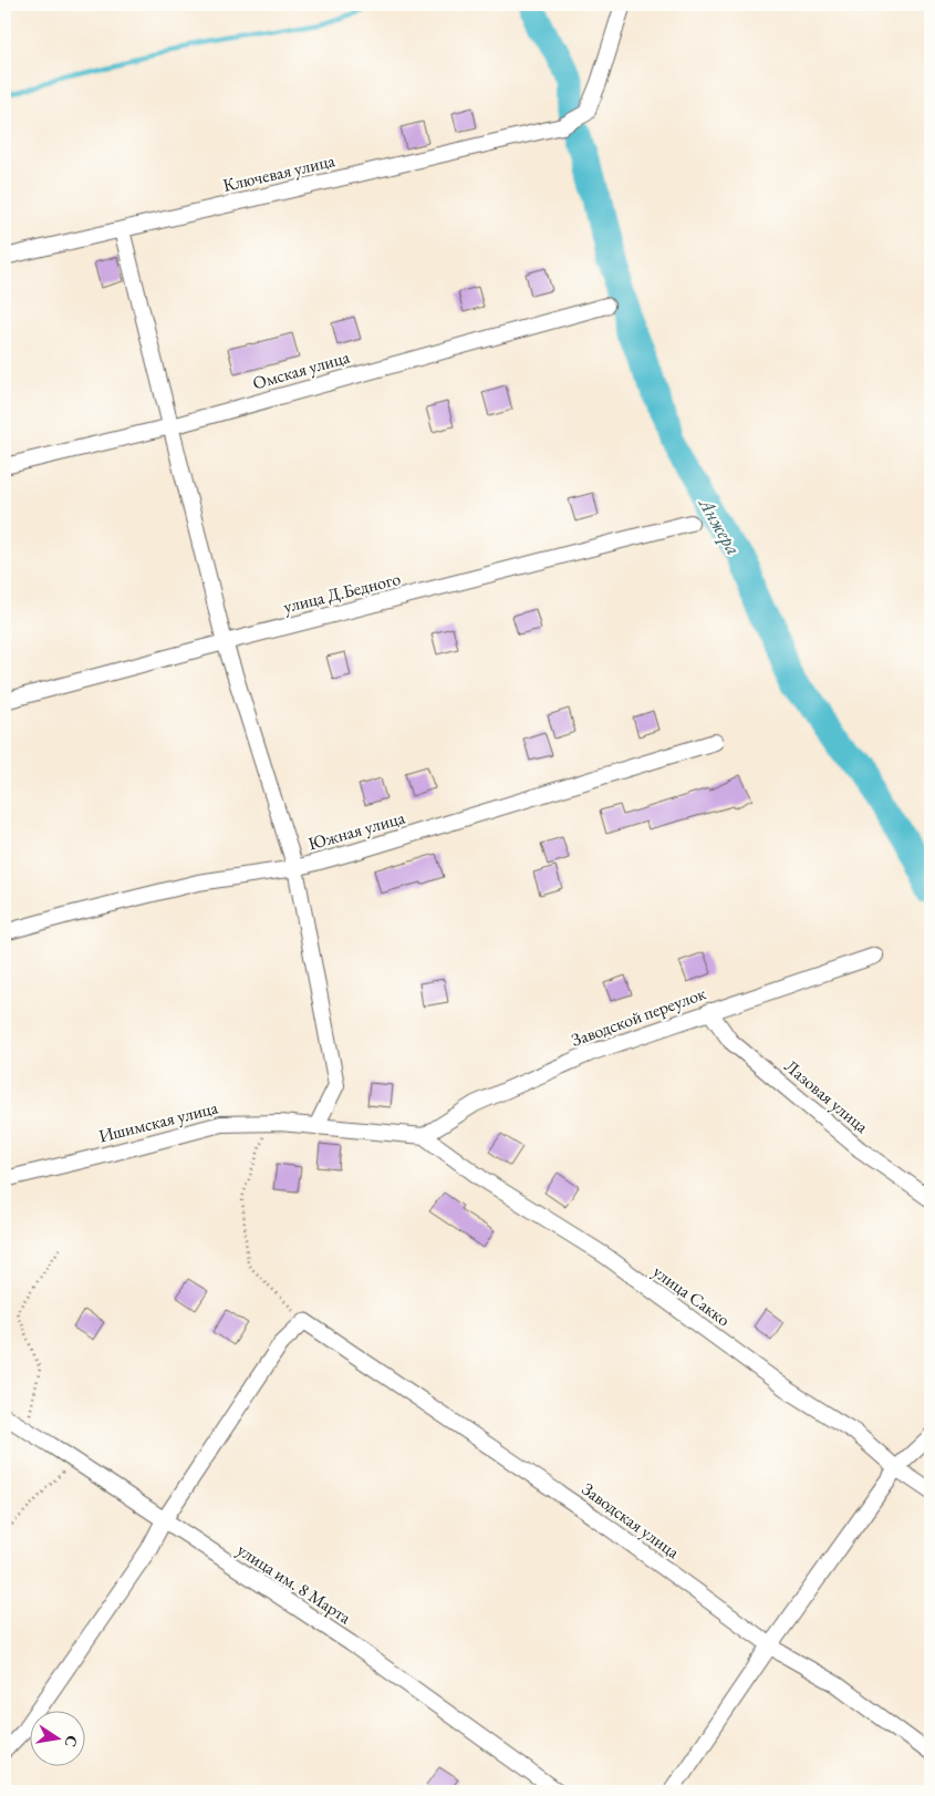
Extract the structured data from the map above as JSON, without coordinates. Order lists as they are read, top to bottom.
{
  "streets": {
    "street": [
      "Ключевая улица",
      "Омская улица",
      "улица Д.Бедного",
      "Южная улица",
      "Заводской переулок",
      "Лазовая улица",
      "Ишимская улица",
      "улица Сакко",
      "Заводская улица",
      "улица им. 8 Марта"
    ]
  },
  "crossings": [
    ["Заводской переулок", "Лазовая улица"],
    ["Заводской переулок", "Ишимская улица"],
    ["Заводской переулок", "улица Сакко"],
    ["Ишимская улица", "улица Сакко"]
  ],
  "water": ["Анжера"],
  "north": "right"
}
